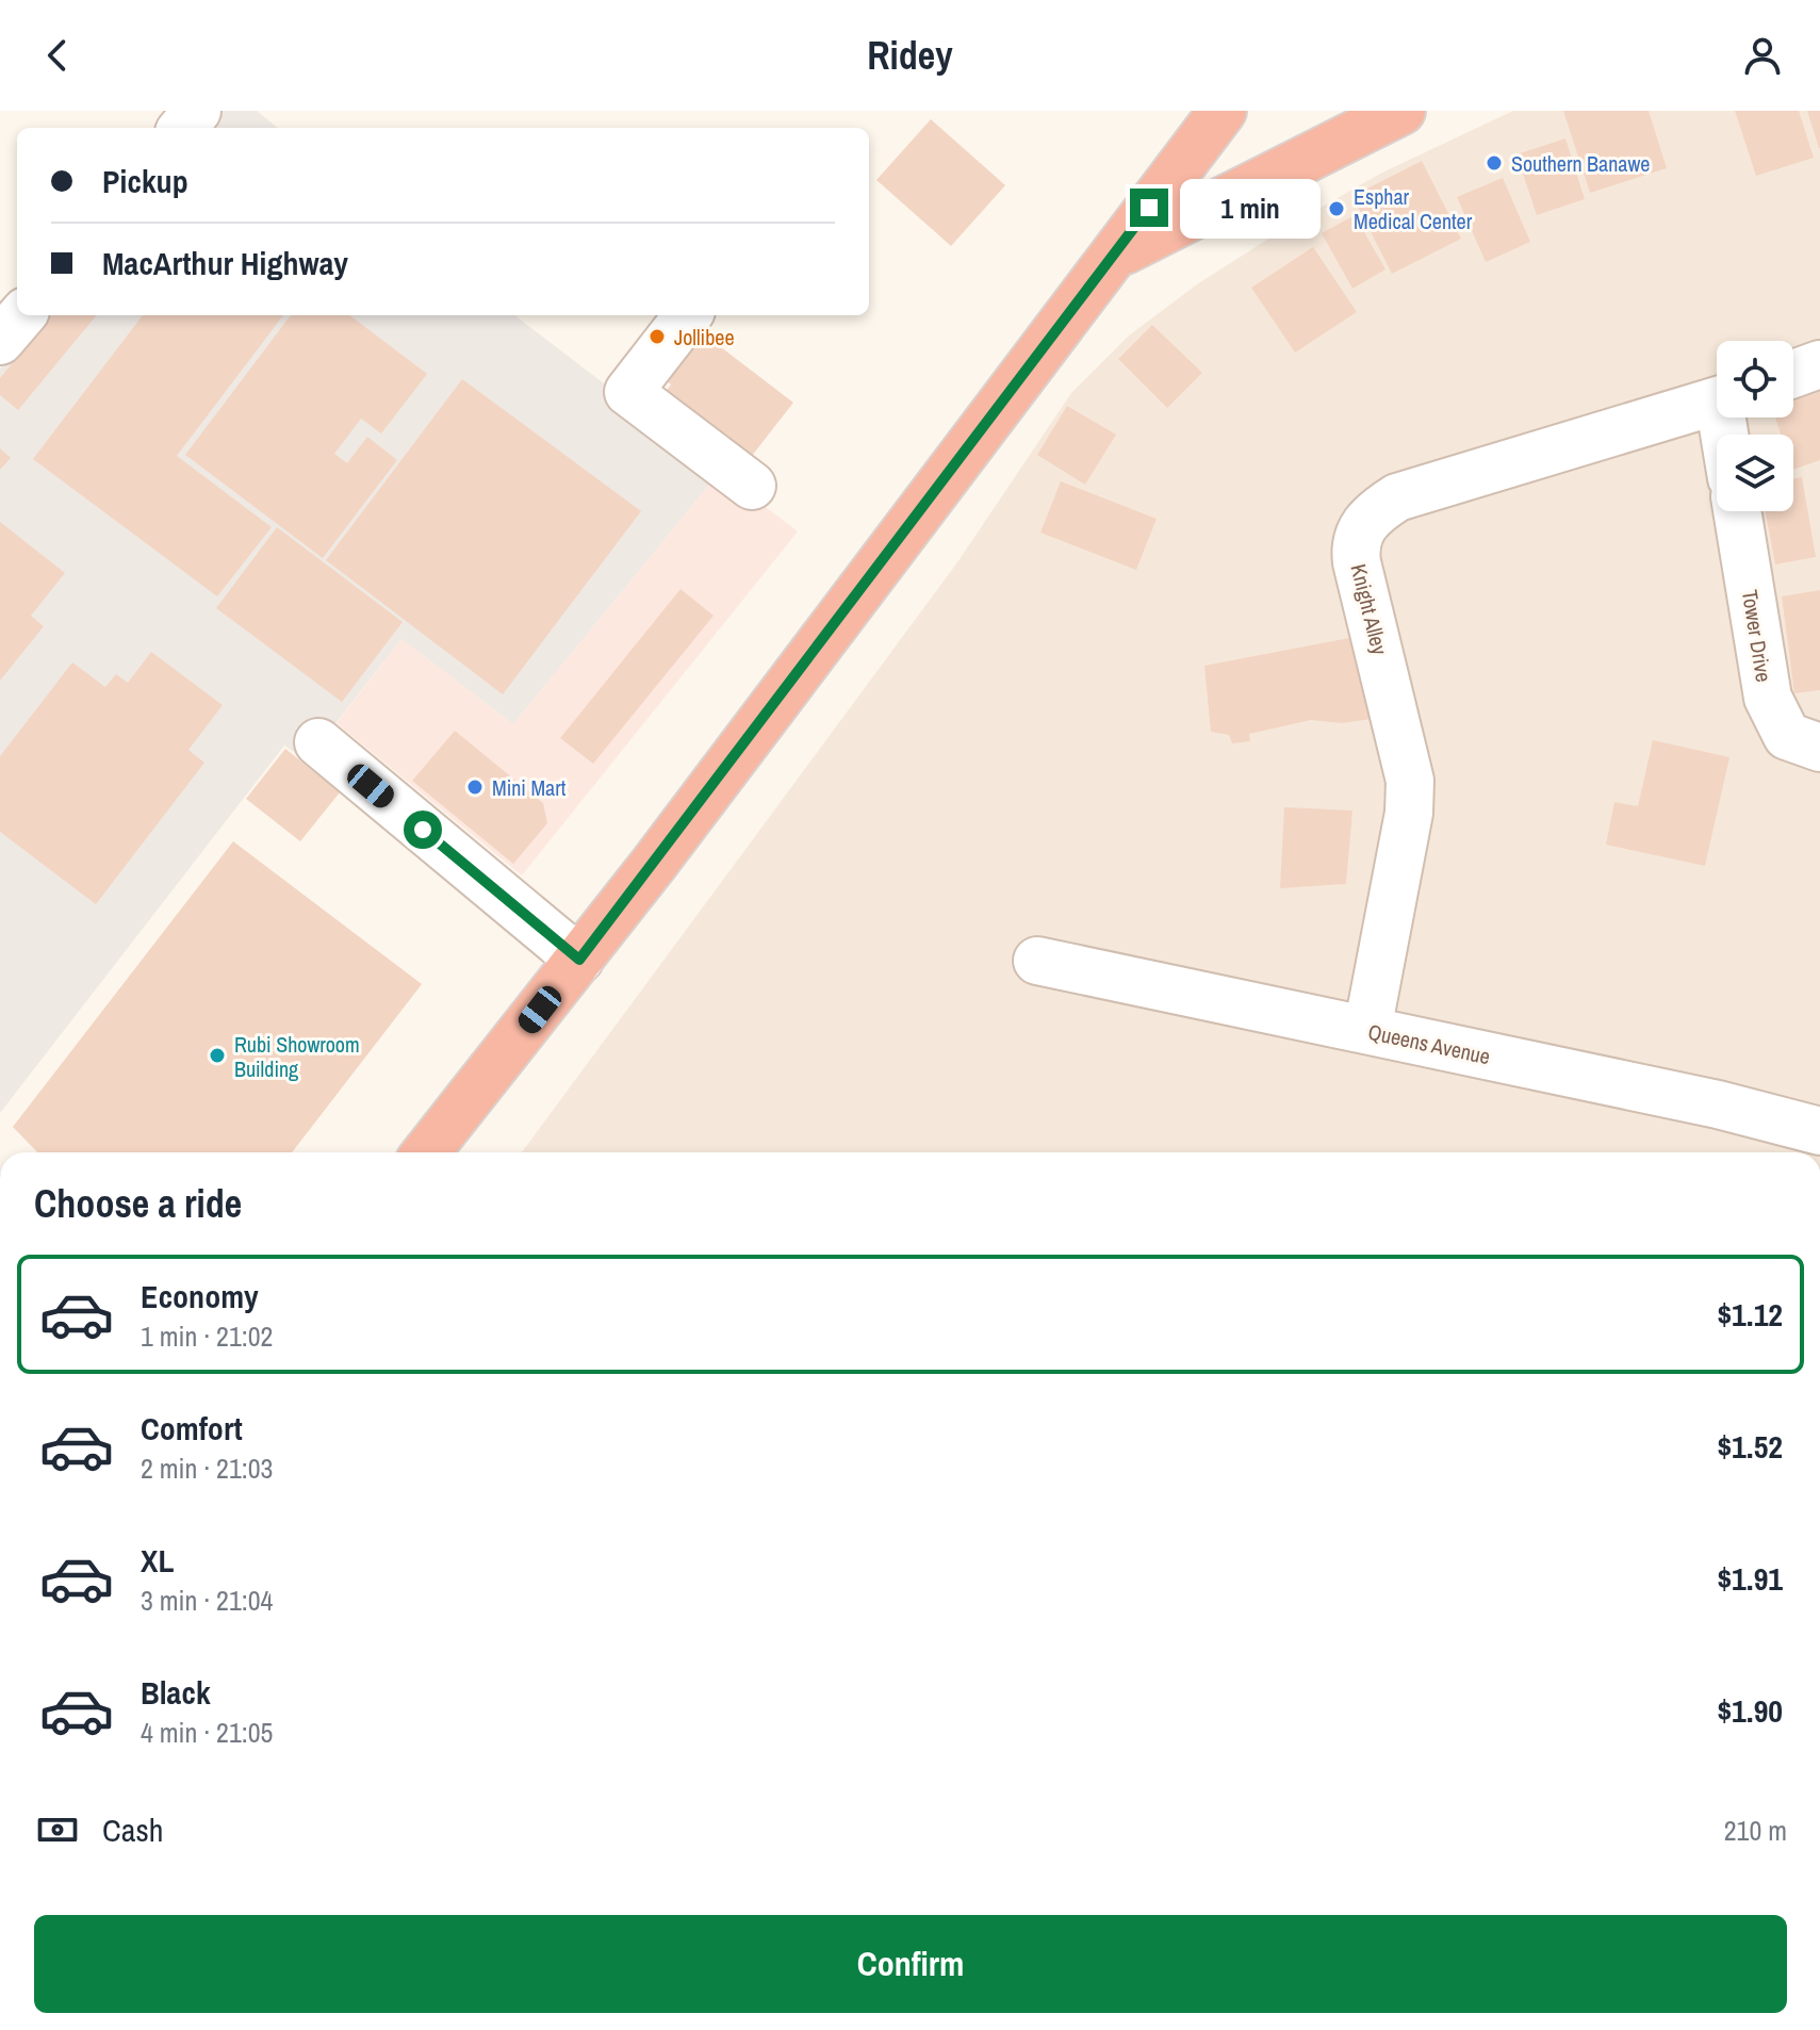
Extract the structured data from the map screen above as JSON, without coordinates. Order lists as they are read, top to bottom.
{
  "streets": {
    "street": ["Knight Alley", "Tower Drive", "Queens Avenue"]
  },
  "crossings": [
    ["Knight Alley", "Queens Avenue"]
  ],
  "places": [
    "Southern Banawe",
    "Esphar Medical Center",
    "Jollibee",
    "Mini Mart",
    "Rubi Showroom Building"
  ],
  "page": {
    "header": "Ridey",
    "banner": ["Pickup", "MacArthur Highway"],
    "bubble": "1 min",
    "heading": "Choose a ride",
    "list": [
      {
        "name": "Economy",
        "note": "1 min · 21:02",
        "value": "$1.12"
      },
      {
        "name": "Comfort",
        "note": "2 min · 21:03",
        "value": "$1.52"
      },
      {
        "name": "XL",
        "note": "3 min · 21:04",
        "value": "$1.91"
      },
      {
        "name": "Black",
        "note": "4 min · 21:05",
        "value": "$1.90"
      }
    ],
    "pay": ["Cash", "210 m"],
    "buttons": "Confirm"
  }
}
